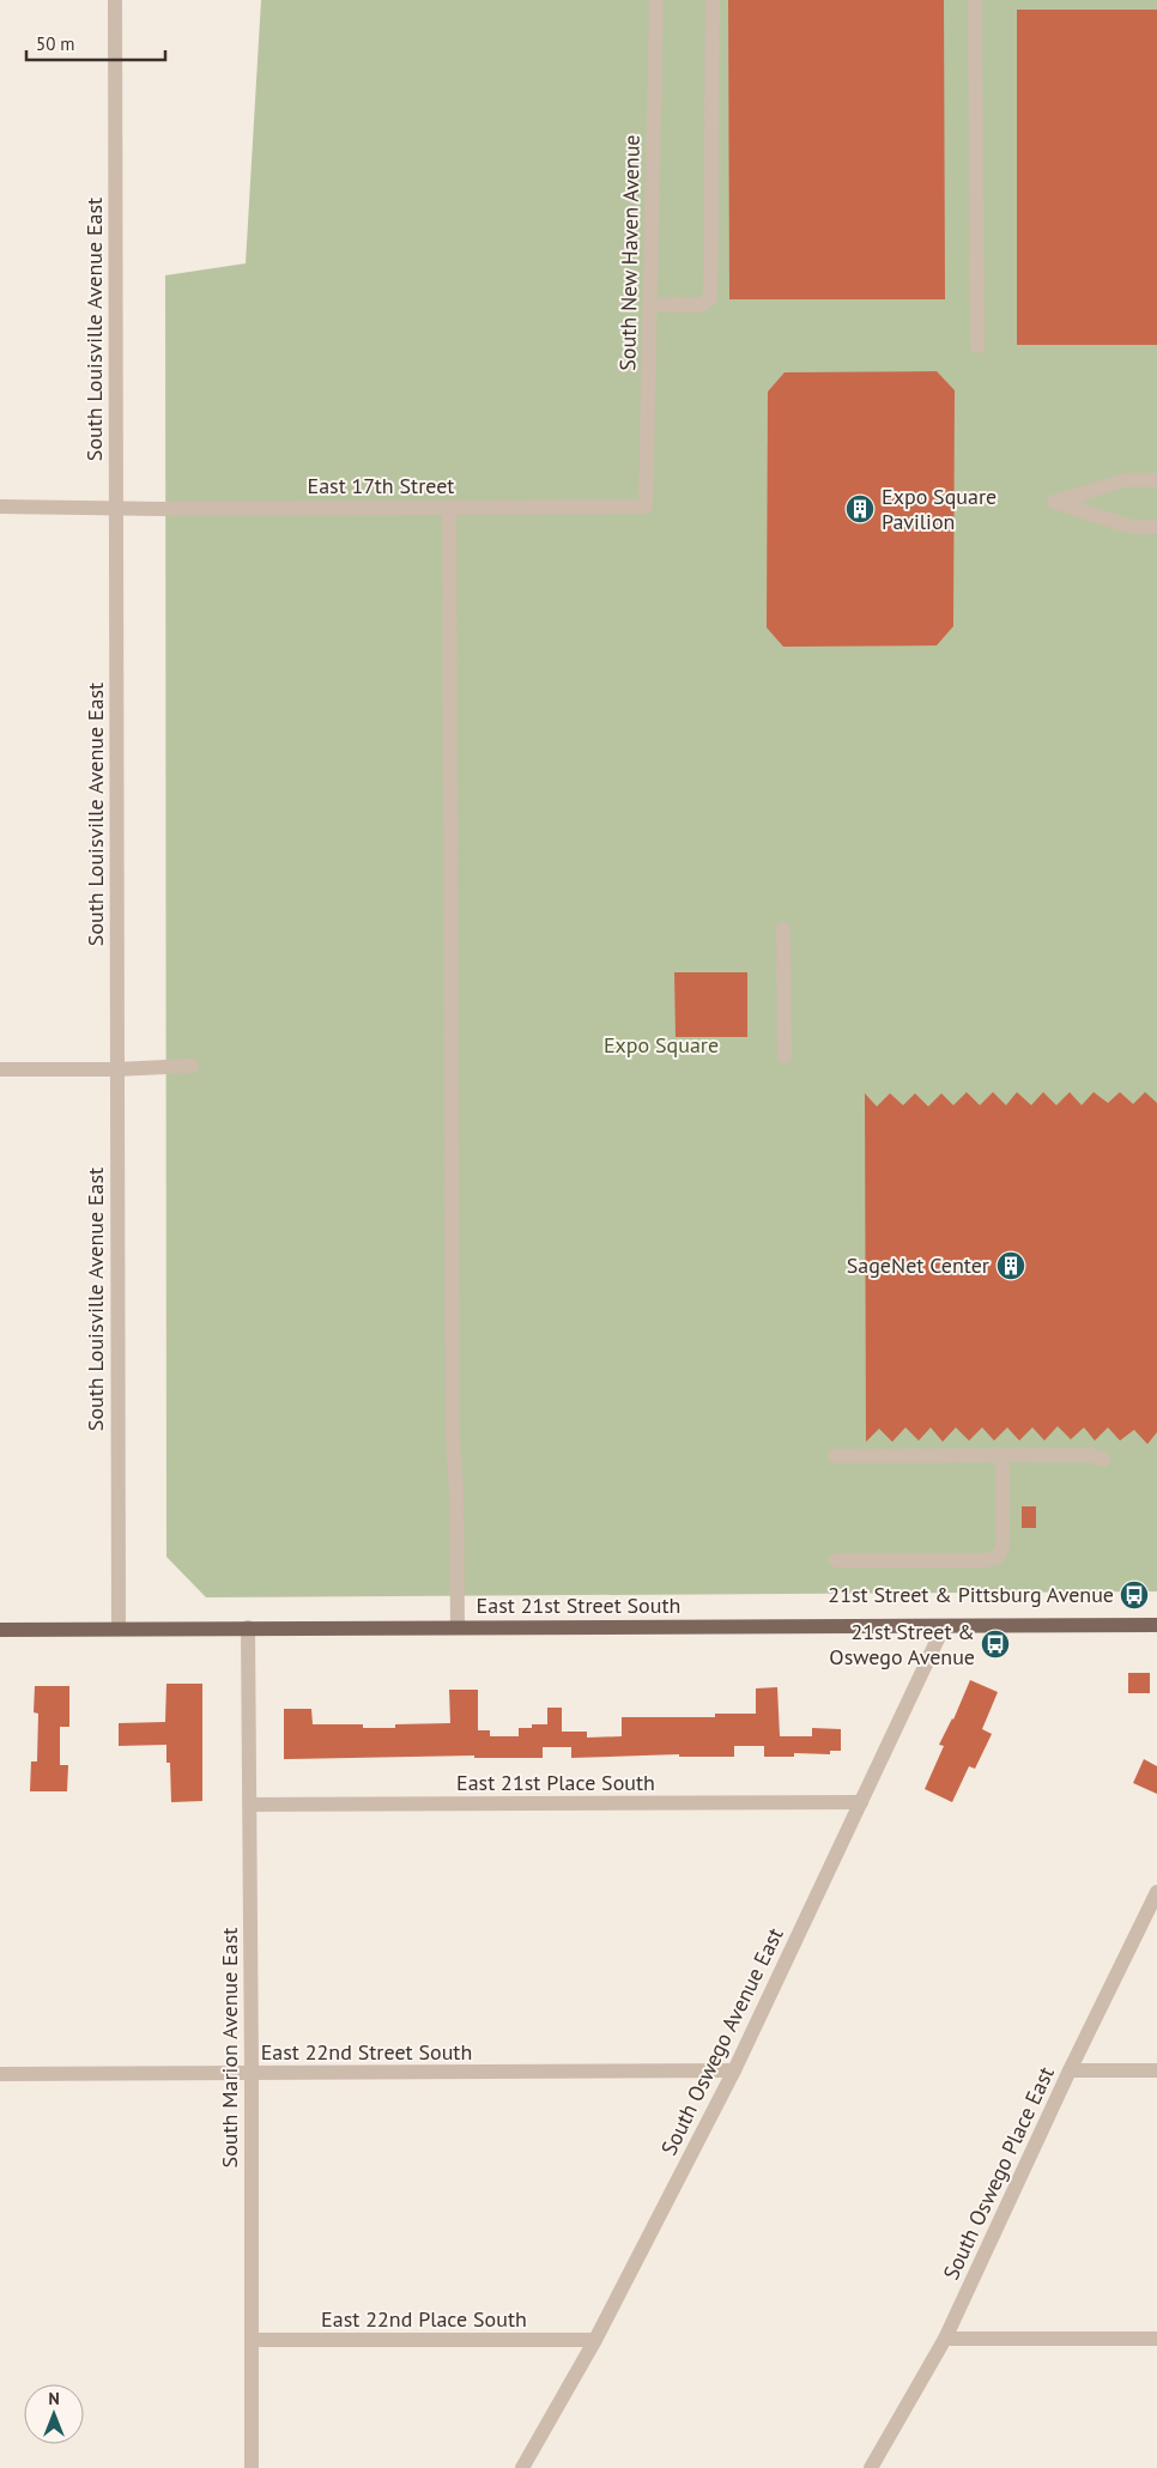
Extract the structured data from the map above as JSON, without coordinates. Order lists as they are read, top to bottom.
{
  "streets": {
    "main road": ["East 21st Street South"],
    "street": [
      "South New Haven Avenue",
      "South Louisville Avenue East",
      "East 17th Street",
      "East 21st Place South",
      "South Oswego Avenue East",
      "South Marion Avenue East",
      "East 22nd Street South",
      "South Oswego Place East",
      "East 22nd Place South"
    ]
  },
  "crossings": [
    ["South New Haven Avenue", "East 17th Street"],
    ["South Louisville Avenue East", "East 17th Street"],
    ["South Louisville Avenue East", "East 21st Street South"],
    ["East 21st Street South", "South Oswego Avenue East"],
    ["East 21st Street South", "South Marion Avenue East"],
    ["East 21st Place South", "South Oswego Avenue East"],
    ["East 21st Place South", "South Marion Avenue East"],
    ["South Oswego Avenue East", "East 22nd Street South"],
    ["South Oswego Avenue East", "East 22nd Place South"],
    ["South Marion Avenue East", "East 22nd Street South"],
    ["South Marion Avenue East", "East 22nd Place South"]
  ],
  "parks": ["Expo Square"],
  "places": {
    "building": ["Expo Square Pavilion", "SageNet Center"],
    "bus stop": ["21st Street & Pittsburg Avenue", "21st Street & Oswego Avenue"]
  },
  "scale_bar": "50 m",
  "north": "top"
}
